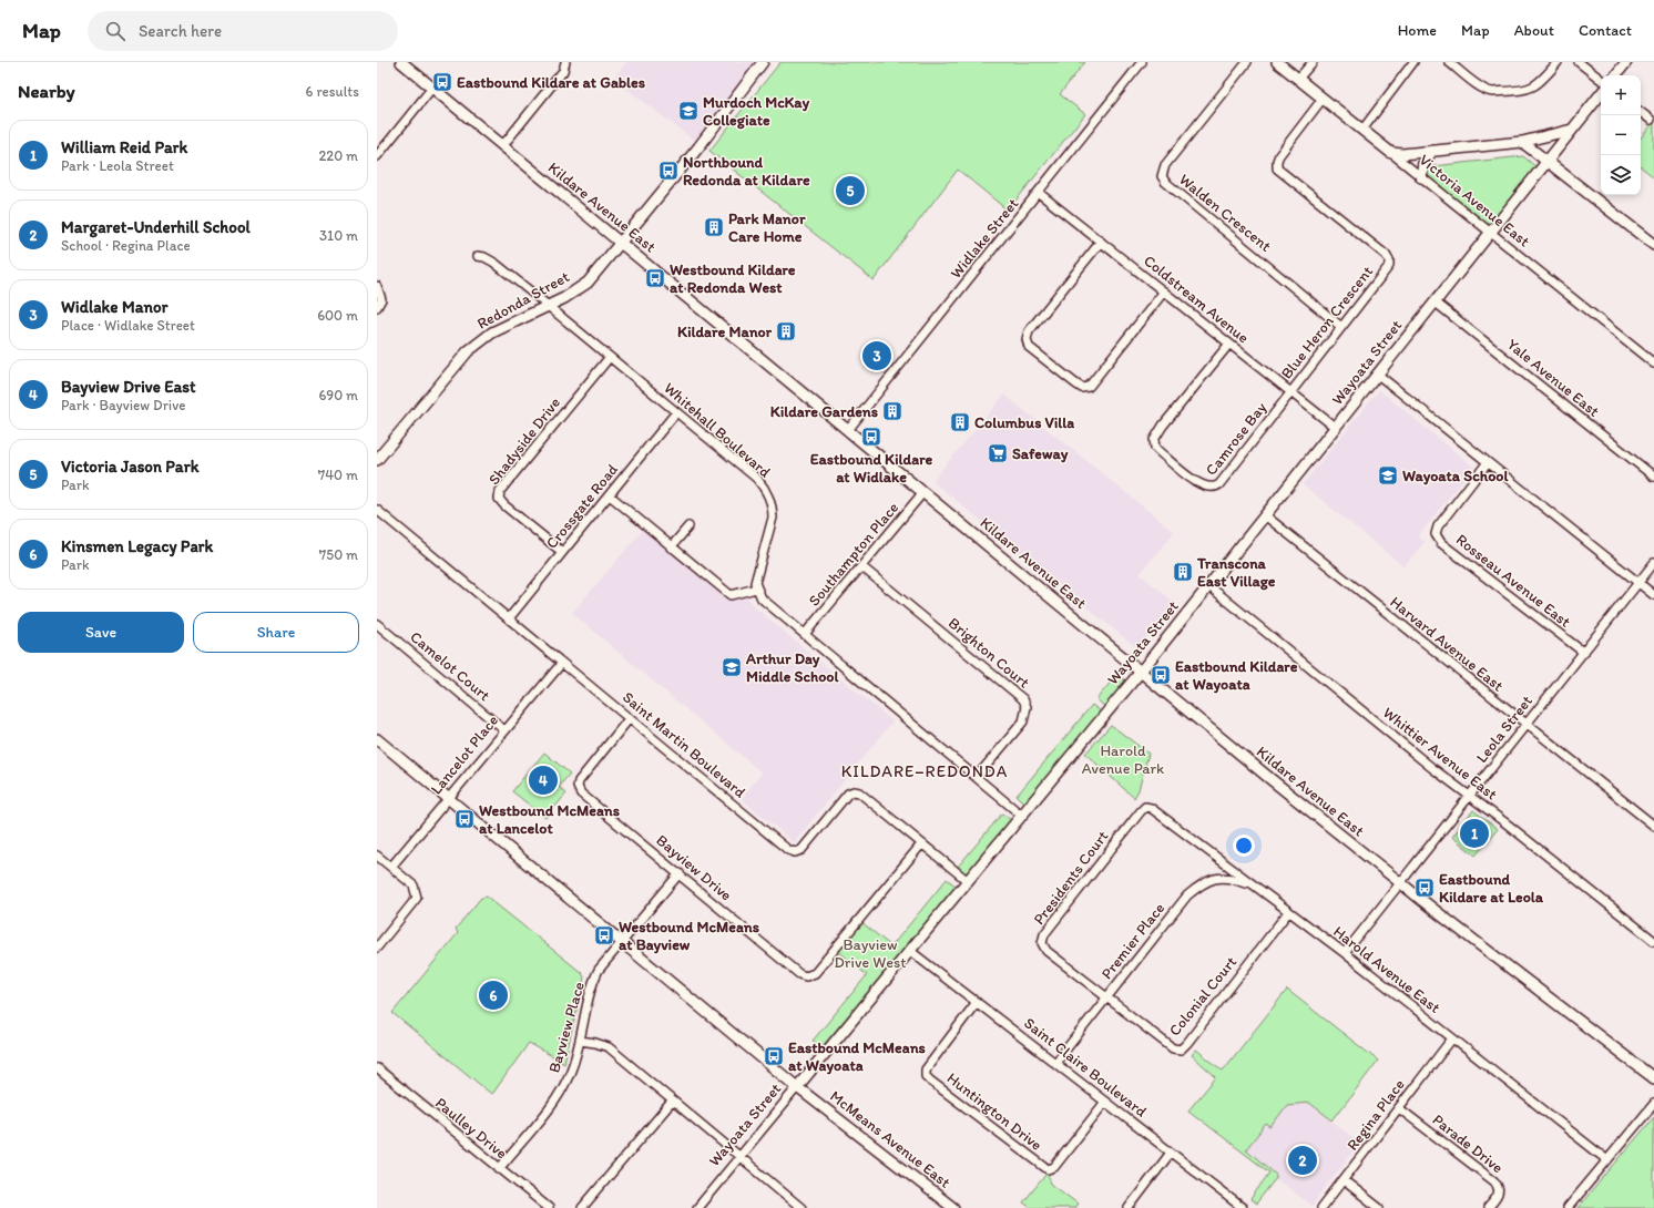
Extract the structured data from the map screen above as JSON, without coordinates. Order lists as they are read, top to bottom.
{
  "streets": {
    "street": [
      "Victoria Avenue East",
      "Kildare Avenue East",
      "Walden Crescent",
      "Widlake Street",
      "Coldstream Avenue",
      "Redonda Street",
      "Blue Heron Crescent",
      "Wayoata Street",
      "Yale Avenue East",
      "Whitehall Boulevard",
      "Camrose Bay",
      "Shadyside Drive",
      "Crossgate Road",
      "Southampton Place",
      "Rosseau Avenue East",
      "Harvard Avenue East",
      "Brighton Court",
      "Camelot Court",
      "Leola Street",
      "Saint Martin Boulevard",
      "Whittier Avenue East",
      "Lancelot Place",
      "Bayview Drive",
      "Presidents Court",
      "Premier Place",
      "Harold Avenue East",
      "Colonial Court",
      "Bayview Place",
      "Saint Claire Boulevard",
      "Huntington Drive",
      "Regina Place",
      "Paulley Drive",
      "McMeans Avenue East",
      "Parade Drive"
    ]
  },
  "crossings": [
    ["Victoria Avenue East", "Blue Heron Crescent"],
    ["Victoria Avenue East", "Wayoata Street"],
    ["Kildare Avenue East", "Widlake Street"],
    ["Kildare Avenue East", "Redonda Street"],
    ["Kildare Avenue East", "Wayoata Street"],
    ["Kildare Avenue East", "Southampton Place"],
    ["Kildare Avenue East", "Leola Street"],
    ["Walden Crescent", "Blue Heron Crescent"],
    ["Widlake Street", "Coldstream Avenue"],
    ["Coldstream Avenue", "Blue Heron Crescent"],
    ["Coldstream Avenue", "Wayoata Street"],
    ["Coldstream Avenue", "Camrose Bay"],
    ["Redonda Street", "Whitehall Boulevard"],
    ["Blue Heron Crescent", "Camrose Bay"],
    ["Wayoata Street", "Yale Avenue East"],
    ["Wayoata Street", "Harvard Avenue East"],
    ["Wayoata Street", "Saint Martin Boulevard"],
    ["Wayoata Street", "Whittier Avenue East"],
    ["Wayoata Street", "Saint Claire Boulevard"],
    ["Wayoata Street", "McMeans Avenue East"],
    ["Whitehall Boulevard", "Shadyside Drive"],
    ["Whitehall Boulevard", "Crossgate Road"],
    ["Shadyside Drive", "Crossgate Road"],
    ["Crossgate Road", "Saint Martin Boulevard"],
    ["Southampton Place", "Brighton Court"],
    ["Rosseau Avenue East", "Leola Street"],
    ["Harvard Avenue East", "Leola Street"],
    ["Camelot Court", "Lancelot Place"],
    ["Leola Street", "Whittier Avenue East"],
    ["Leola Street", "Harold Avenue East"],
    ["Saint Martin Boulevard", "Lancelot Place"],
    ["Saint Martin Boulevard", "Bayview Drive"],
    ["Lancelot Place", "McMeans Avenue East"],
    ["Bayview Drive", "Bayview Place"],
    ["Presidents Court", "Premier Place"],
    ["Presidents Court", "Harold Avenue East"],
    ["Presidents Court", "Colonial Court"],
    ["Premier Place", "Harold Avenue East"],
    ["Premier Place", "Colonial Court"],
    ["Premier Place", "Saint Claire Boulevard"],
    ["Harold Avenue East", "Colonial Court"],
    ["Harold Avenue East", "Regina Place"],
    ["Bayview Place", "Paulley Drive"],
    ["Bayview Place", "McMeans Avenue East"],
    ["Saint Claire Boulevard", "Huntington Drive"],
    ["Regina Place", "Parade Drive"]
  ],
  "districts": ["KILDARE–REDONDA"],
  "parks": ["Harold Avenue Park", "Bayview Drive West"],
  "places": {
    "bus stop": [
      "Eastbound Kildare at Gables",
      "Northbound Redonda at Kildare",
      "Westbound Kildare at Redonda West",
      "Eastbound Kildare at Widlake",
      "Eastbound Kildare at Wayoata",
      "Westbound McMeans at Lancelot",
      "Eastbound Kildare at Leola",
      "Westbound McMeans at Bayview",
      "Eastbound McMeans at Wayoata"
    ],
    "school or university": ["Murdoch McKay Collegiate", "Wayoata School", "Arthur Day Middle School"],
    "building": [
      "Park Manor Care Home",
      "Kildare Manor",
      "Kildare Gardens",
      "Columbus Villa",
      "Transcona East Village"
    ],
    "supermarket": ["Safeway"]
  },
  "page": {
    "header": "Map",
    "search": "Search here",
    "nav": [
      "Home",
      "Map",
      "About",
      "Contact"
    ],
    "heading": ["Nearby", "6 results"],
    "map_buttons": ["+", "−"],
    "list": [
      {
        "mark": "1",
        "name": "William Reid Park",
        "note": "Park · Leola Street",
        "value": "220 m"
      },
      {
        "mark": "2",
        "name": "Margaret-Underhill School",
        "note": "School · Regina Place",
        "value": "310 m"
      },
      {
        "mark": "3",
        "name": "Widlake Manor",
        "note": "Place · Widlake Street",
        "value": "600 m"
      },
      {
        "mark": "4",
        "name": "Bayview Drive East",
        "note": "Park · Bayview Drive",
        "value": "690 m"
      },
      {
        "mark": "5",
        "name": "Victoria Jason Park",
        "note": "Park",
        "value": "740 m"
      },
      {
        "mark": "6",
        "name": "Kinsmen Legacy Park",
        "note": "Park",
        "value": "750 m"
      }
    ],
    "pins": [
      "5",
      "3",
      "4",
      "1",
      "6",
      "2"
    ],
    "buttons": ["Save", "Share"]
  }
}
